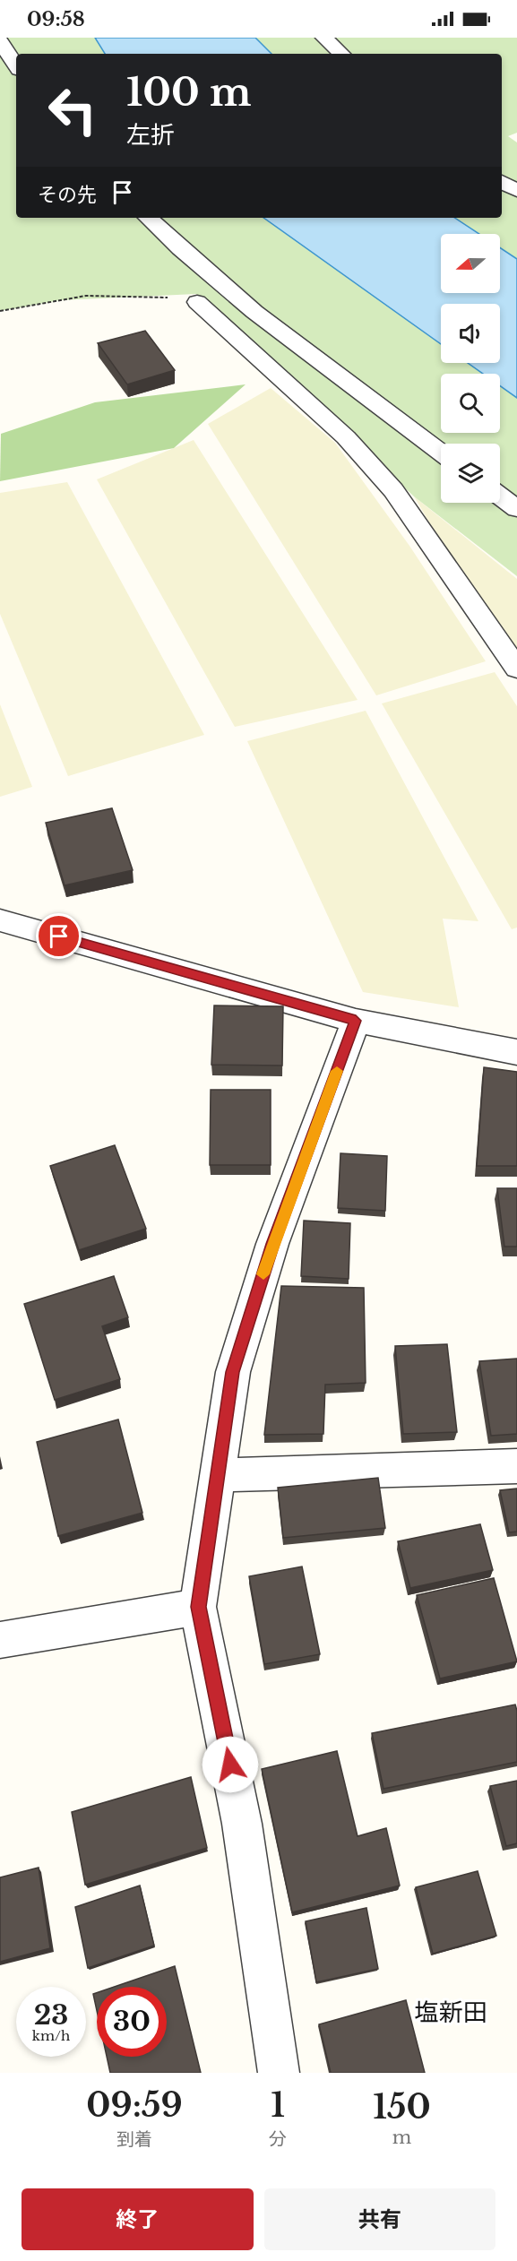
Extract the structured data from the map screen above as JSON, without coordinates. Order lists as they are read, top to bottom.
{
  "districts": ["塩新田"],
  "north": "left",
  "page": {
    "status": "09:58",
    "turn": ["100 m", "左折"],
    "then": "その先",
    "speed": "23 km/h",
    "limit": "30",
    "eta": [
      "09:59",
      "到着",
      "1",
      "分",
      "150",
      "m"
    ],
    "buttons": ["終了", "共有"]
  }
}
